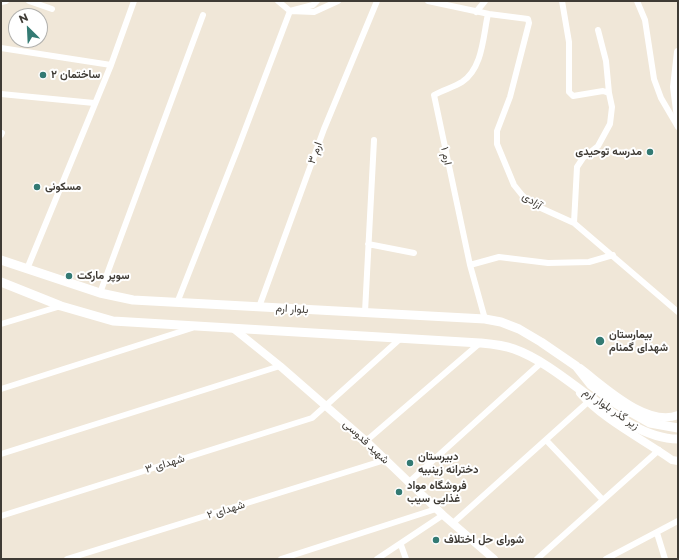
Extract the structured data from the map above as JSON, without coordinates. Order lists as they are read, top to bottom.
{
  "streets": {
    "main road": ["بلوار ارم", "زیر گذر بلوار ارم"],
    "street": [
      "ارم ۳",
      "ارم ۱",
      "آزادی",
      "شهید قدوسی",
      "شهدای ۳",
      "شهدای ۲"
    ]
  },
  "crossings": [
    ["ارم ۳", "بلوار ارم"],
    ["ارم ۱", "آزادی"],
    ["ارم ۱", "بلوار ارم"],
    ["بلوار ارم", "زیر گذر بلوار ارم"],
    ["بلوار ارم", "شهید قدوسی"],
    ["بلوار ارم", "شهدای ۳"],
    ["شهید قدوسی", "شهدای ۳"],
    ["شهید قدوسی", "شهدای ۲"]
  ],
  "places": [
    "ساختمان ۲",
    "مدرسه توحیدی",
    "مسکونی",
    "سوپر مارکت",
    "بیمارستان شهدای گمنام",
    "دبیرستان دخترانه زینبیه",
    "فروشگاه مواد غذایی سیب",
    "شورای حل اختلاف"
  ],
  "north": "top left"
}
